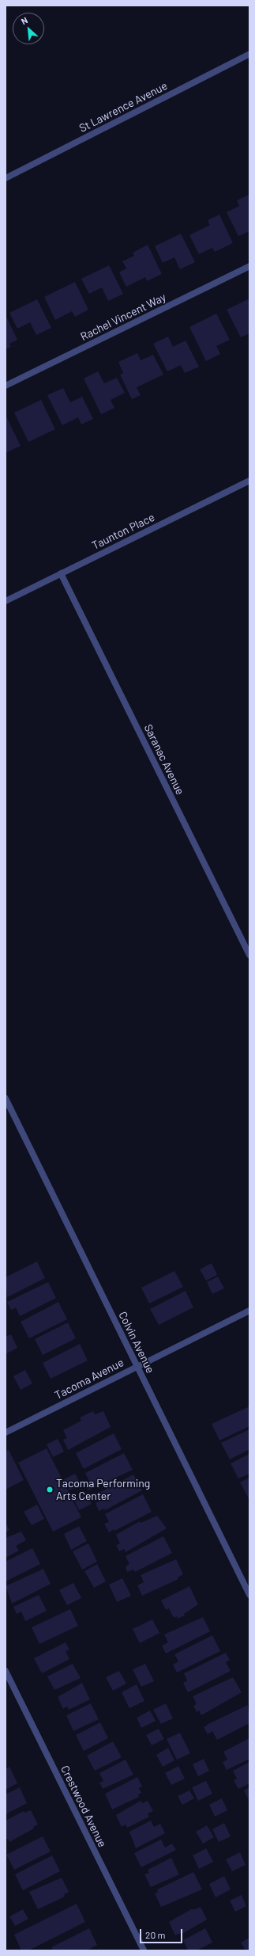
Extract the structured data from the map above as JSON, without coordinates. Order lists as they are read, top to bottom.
{
  "streets": {
    "street": [
      "St Lawrence Avenue",
      "Rachel Vincent Way",
      "Taunton Place",
      "Saranac Avenue",
      "Colvin Avenue",
      "Tacoma Avenue",
      "Crestwood Avenue"
    ]
  },
  "crossings": [
    ["Taunton Place", "Saranac Avenue"],
    ["Colvin Avenue", "Tacoma Avenue"]
  ],
  "places": ["Tacoma Performing Arts Center"],
  "scale_bar": "20 m",
  "north": "top left"
}
